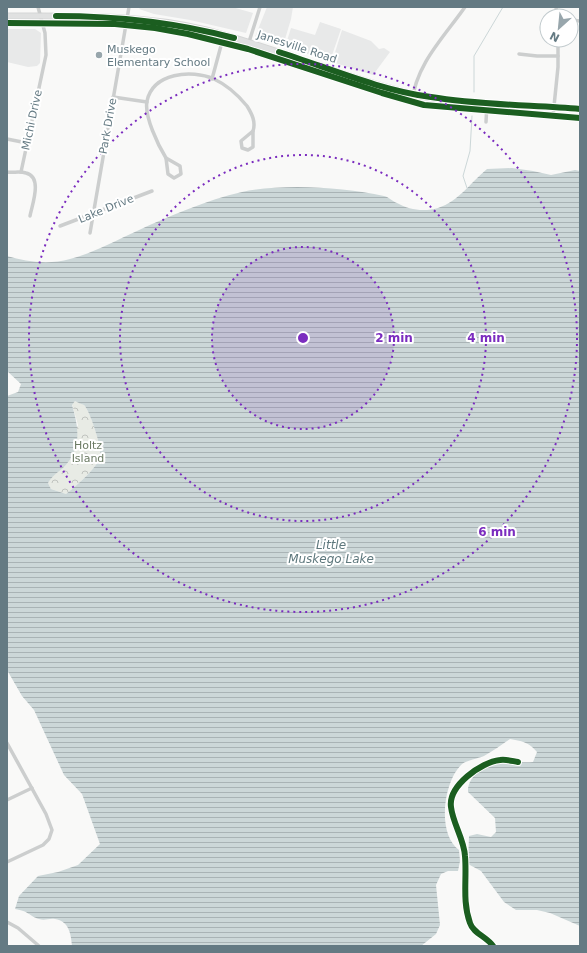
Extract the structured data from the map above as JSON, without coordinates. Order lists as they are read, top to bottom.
{
  "streets": {
    "main road": ["Janesville Road"],
    "street": ["Michi Drive", "Park Drive", "Lake Drive"]
  },
  "crossings": [
    ["Janesville Road", "Michi Drive"],
    ["Janesville Road", "Park Drive"],
    ["Park Drive", "Lake Drive"]
  ],
  "water": ["Little Muskego Lake"],
  "parks": ["Holtz Island"],
  "places": ["Muskego Elementary School"],
  "north": "bottom left",
  "rings": ["2 min", "4 min", "6 min"]
}
